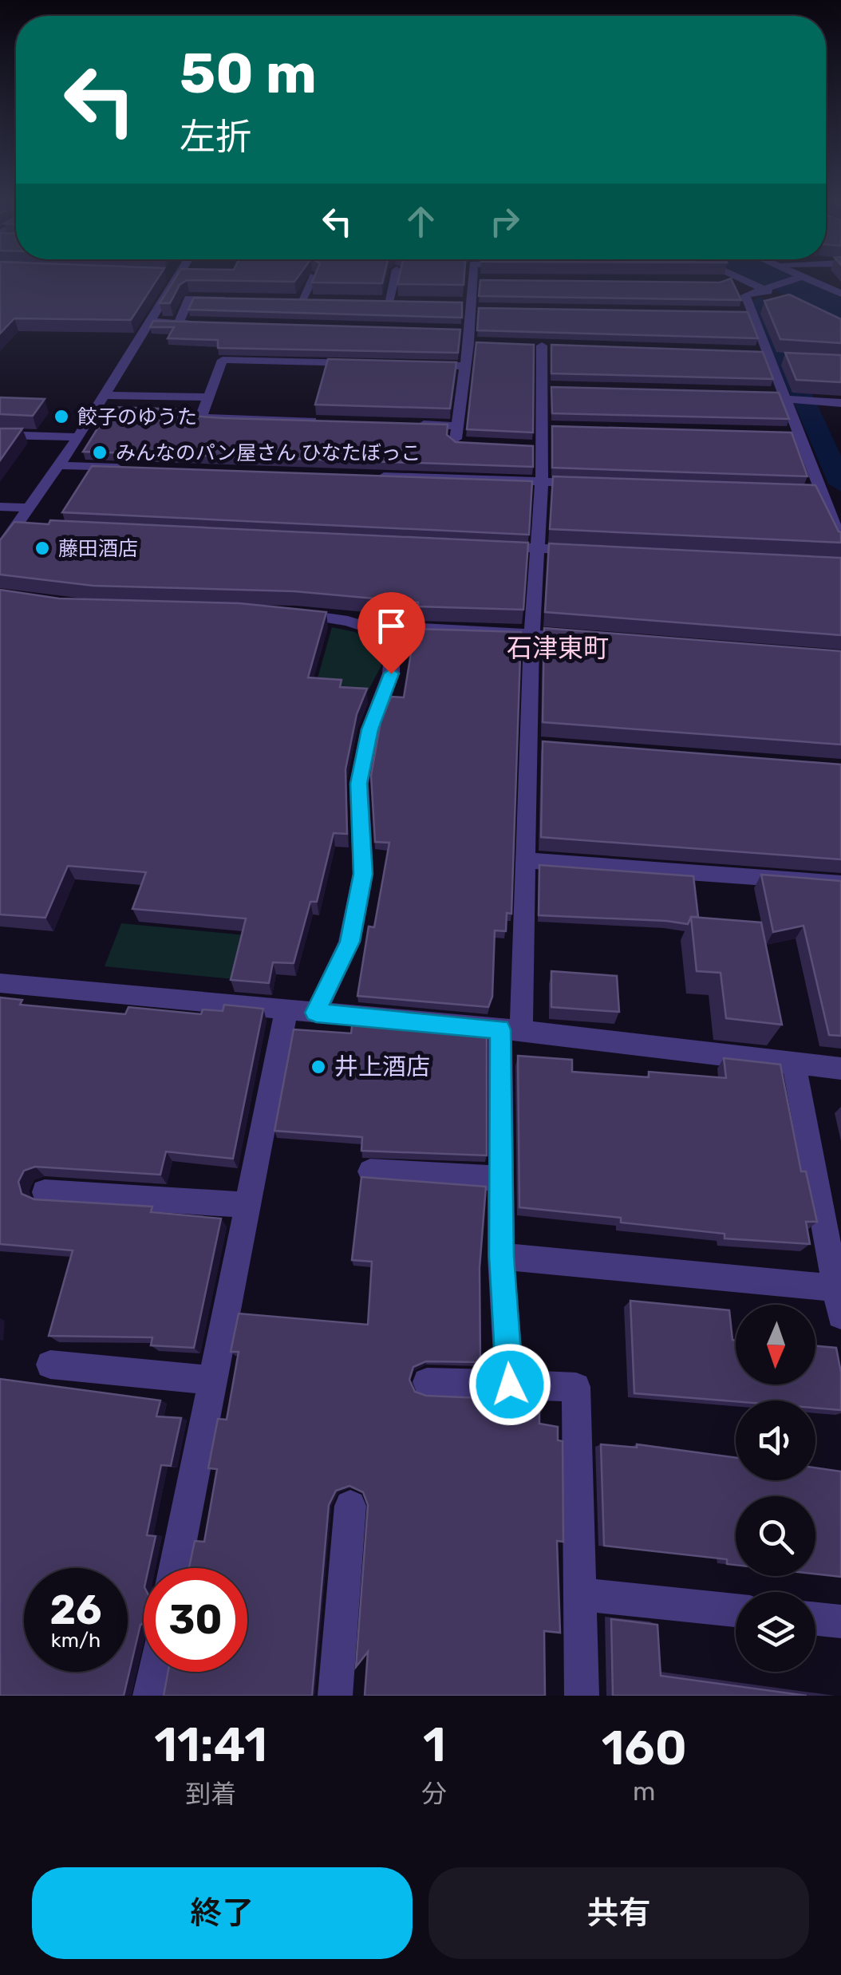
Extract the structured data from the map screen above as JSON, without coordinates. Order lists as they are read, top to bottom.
{
  "districts": ["石津東町"],
  "places": [
    "餃子のゆうた",
    "みんなのパン屋さん ひなたぼっこ",
    "藤田酒店",
    "井上酒店"
  ],
  "north": "bottom",
  "page": {
    "turn": ["50 m", "左折"],
    "speed": "26 km/h",
    "limit": "30",
    "eta": [
      "11:41",
      "到着",
      "1",
      "分",
      "160",
      "m"
    ],
    "buttons": ["終了", "共有"]
  }
}
